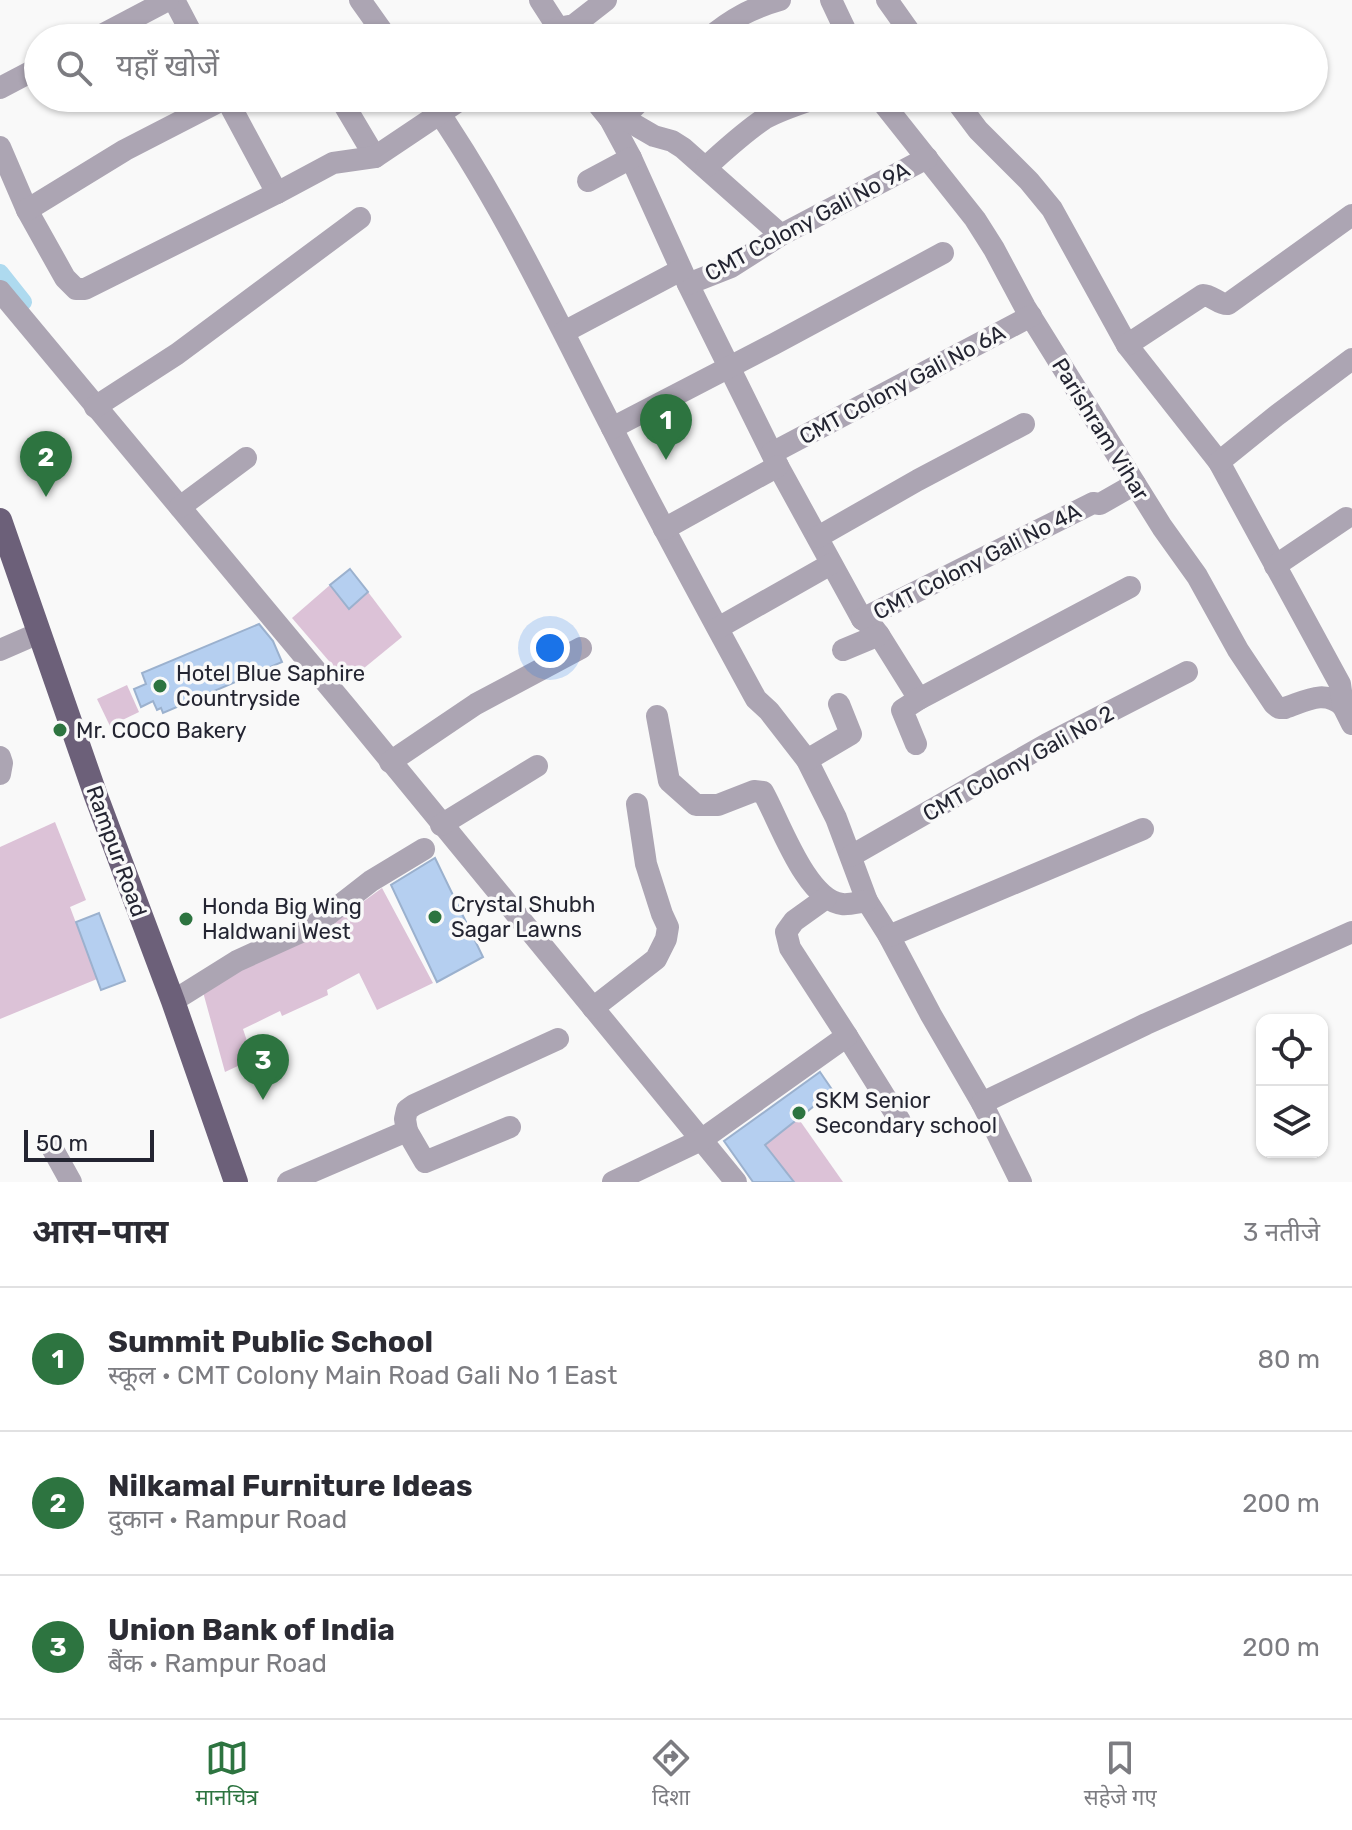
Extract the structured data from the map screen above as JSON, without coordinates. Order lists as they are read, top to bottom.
{
  "streets": {
    "main road": ["Rampur Road"],
    "street": [
      "CMT Colony Gali No 9A",
      "CMT Colony Gali No 6A",
      "Parishram Vihar",
      "CMT Colony Gali No 4A",
      "CMT Colony Gali No 2"
    ]
  },
  "crossings": [
    ["CMT Colony Gali No 9A", "Parishram Vihar"],
    ["CMT Colony Gali No 6A", "Parishram Vihar"],
    ["Parishram Vihar", "CMT Colony Gali No 4A"]
  ],
  "places": [
    "Hotel Blue Saphire Countryside",
    "Mr. COCO Bakery",
    "Crystal Shubh Sagar Lawns",
    "Honda Big Wing Haldwani West",
    "SKM Senior Secondary school"
  ],
  "scale_bar": "50 m",
  "page": {
    "search": "यहाँ खोजें",
    "pins": ["1", "2", "3"],
    "scale": "50 m",
    "heading": ["आस-पास", "3 नतीजे"],
    "list": [
      {
        "mark": "1",
        "name": "Summit Public School",
        "note": "स्कूल · CMT Colony Main Road Gali No 1 East",
        "value": "80 m"
      },
      {
        "mark": "2",
        "name": "Nilkamal Furniture Ideas",
        "note": "दुकान · Rampur Road",
        "value": "200 m"
      },
      {
        "mark": "3",
        "name": "Union Bank of India",
        "note": "बैंक · Rampur Road",
        "value": "200 m"
      }
    ],
    "nav": ["मानचित्र", "दिशा", "सहेजे गए"]
  }
}
